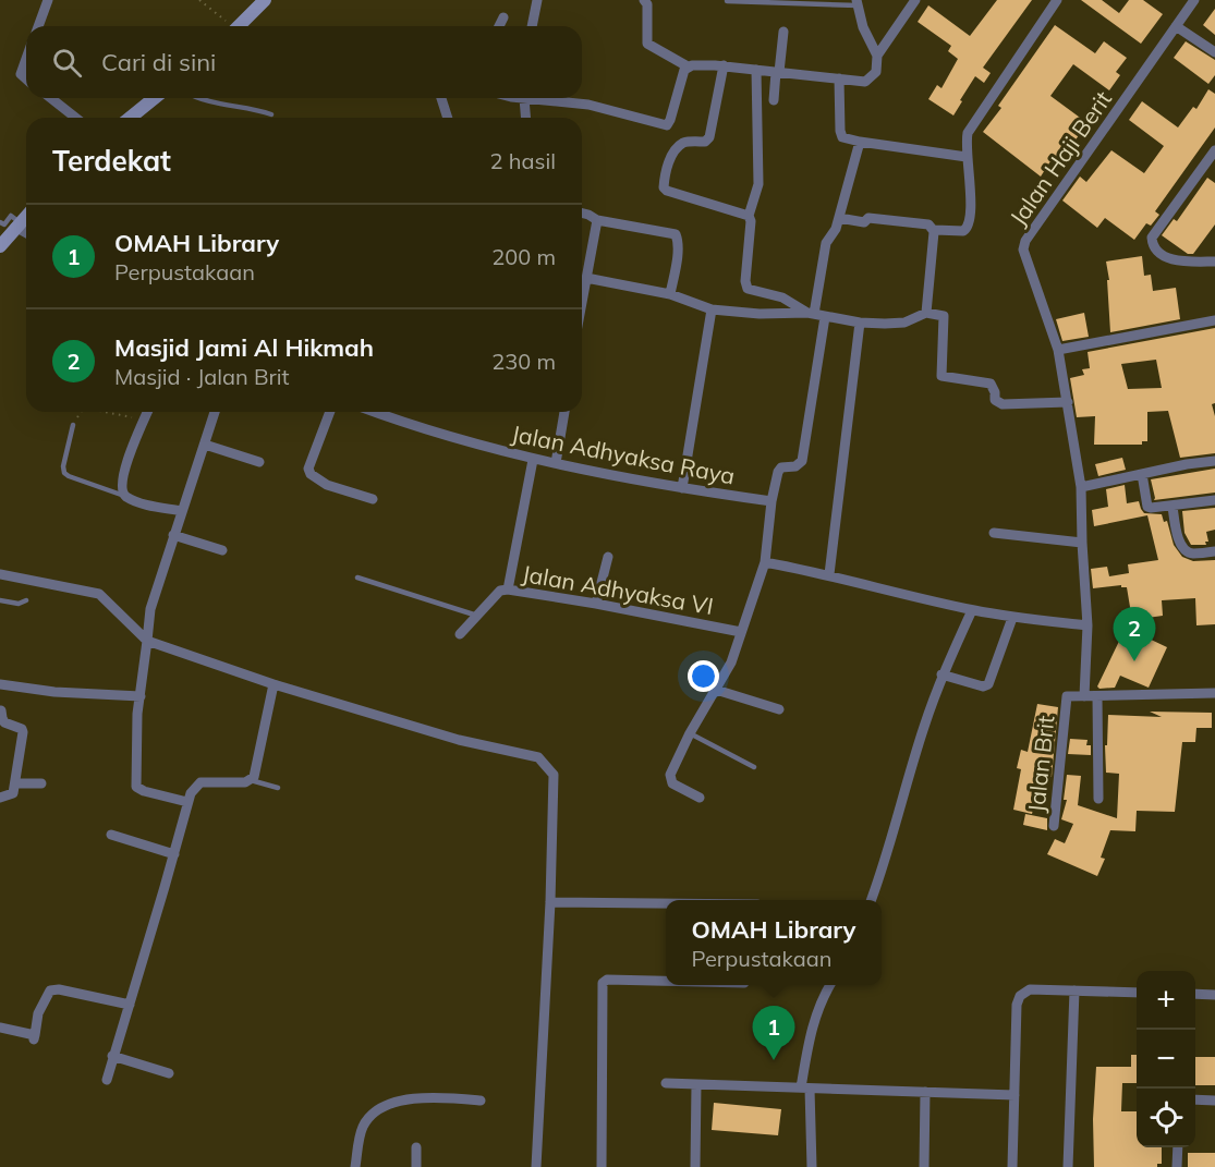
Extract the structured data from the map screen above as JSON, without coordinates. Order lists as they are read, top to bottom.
{
  "streets": {
    "street": [
      "Jalan Haji Berit",
      "Jalan Adhyaksa Raya",
      "Jalan Adhyaksa VI",
      "Jalan Brit"
    ]
  },
  "crossings": [
    ["Jalan Haji Berit", "Jalan Brit"],
    ["Jalan Adhyaksa Raya", "Jalan Adhyaksa VI"]
  ],
  "page": {
    "search": "Cari di sini",
    "heading": ["Terdekat", "2 hasil"],
    "list": [
      {
        "mark": "1",
        "name": "OMAH Library",
        "note": "Perpustakaan",
        "value": "200 m"
      },
      {
        "mark": "2",
        "name": "Masjid Jami Al Hikmah",
        "note": "Masjid · Jalan Brit",
        "value": "230 m"
      }
    ],
    "pins": ["2", "1"],
    "popup": ["OMAH Library", "Perpustakaan"],
    "map_buttons": ["+", "−"]
  }
}
